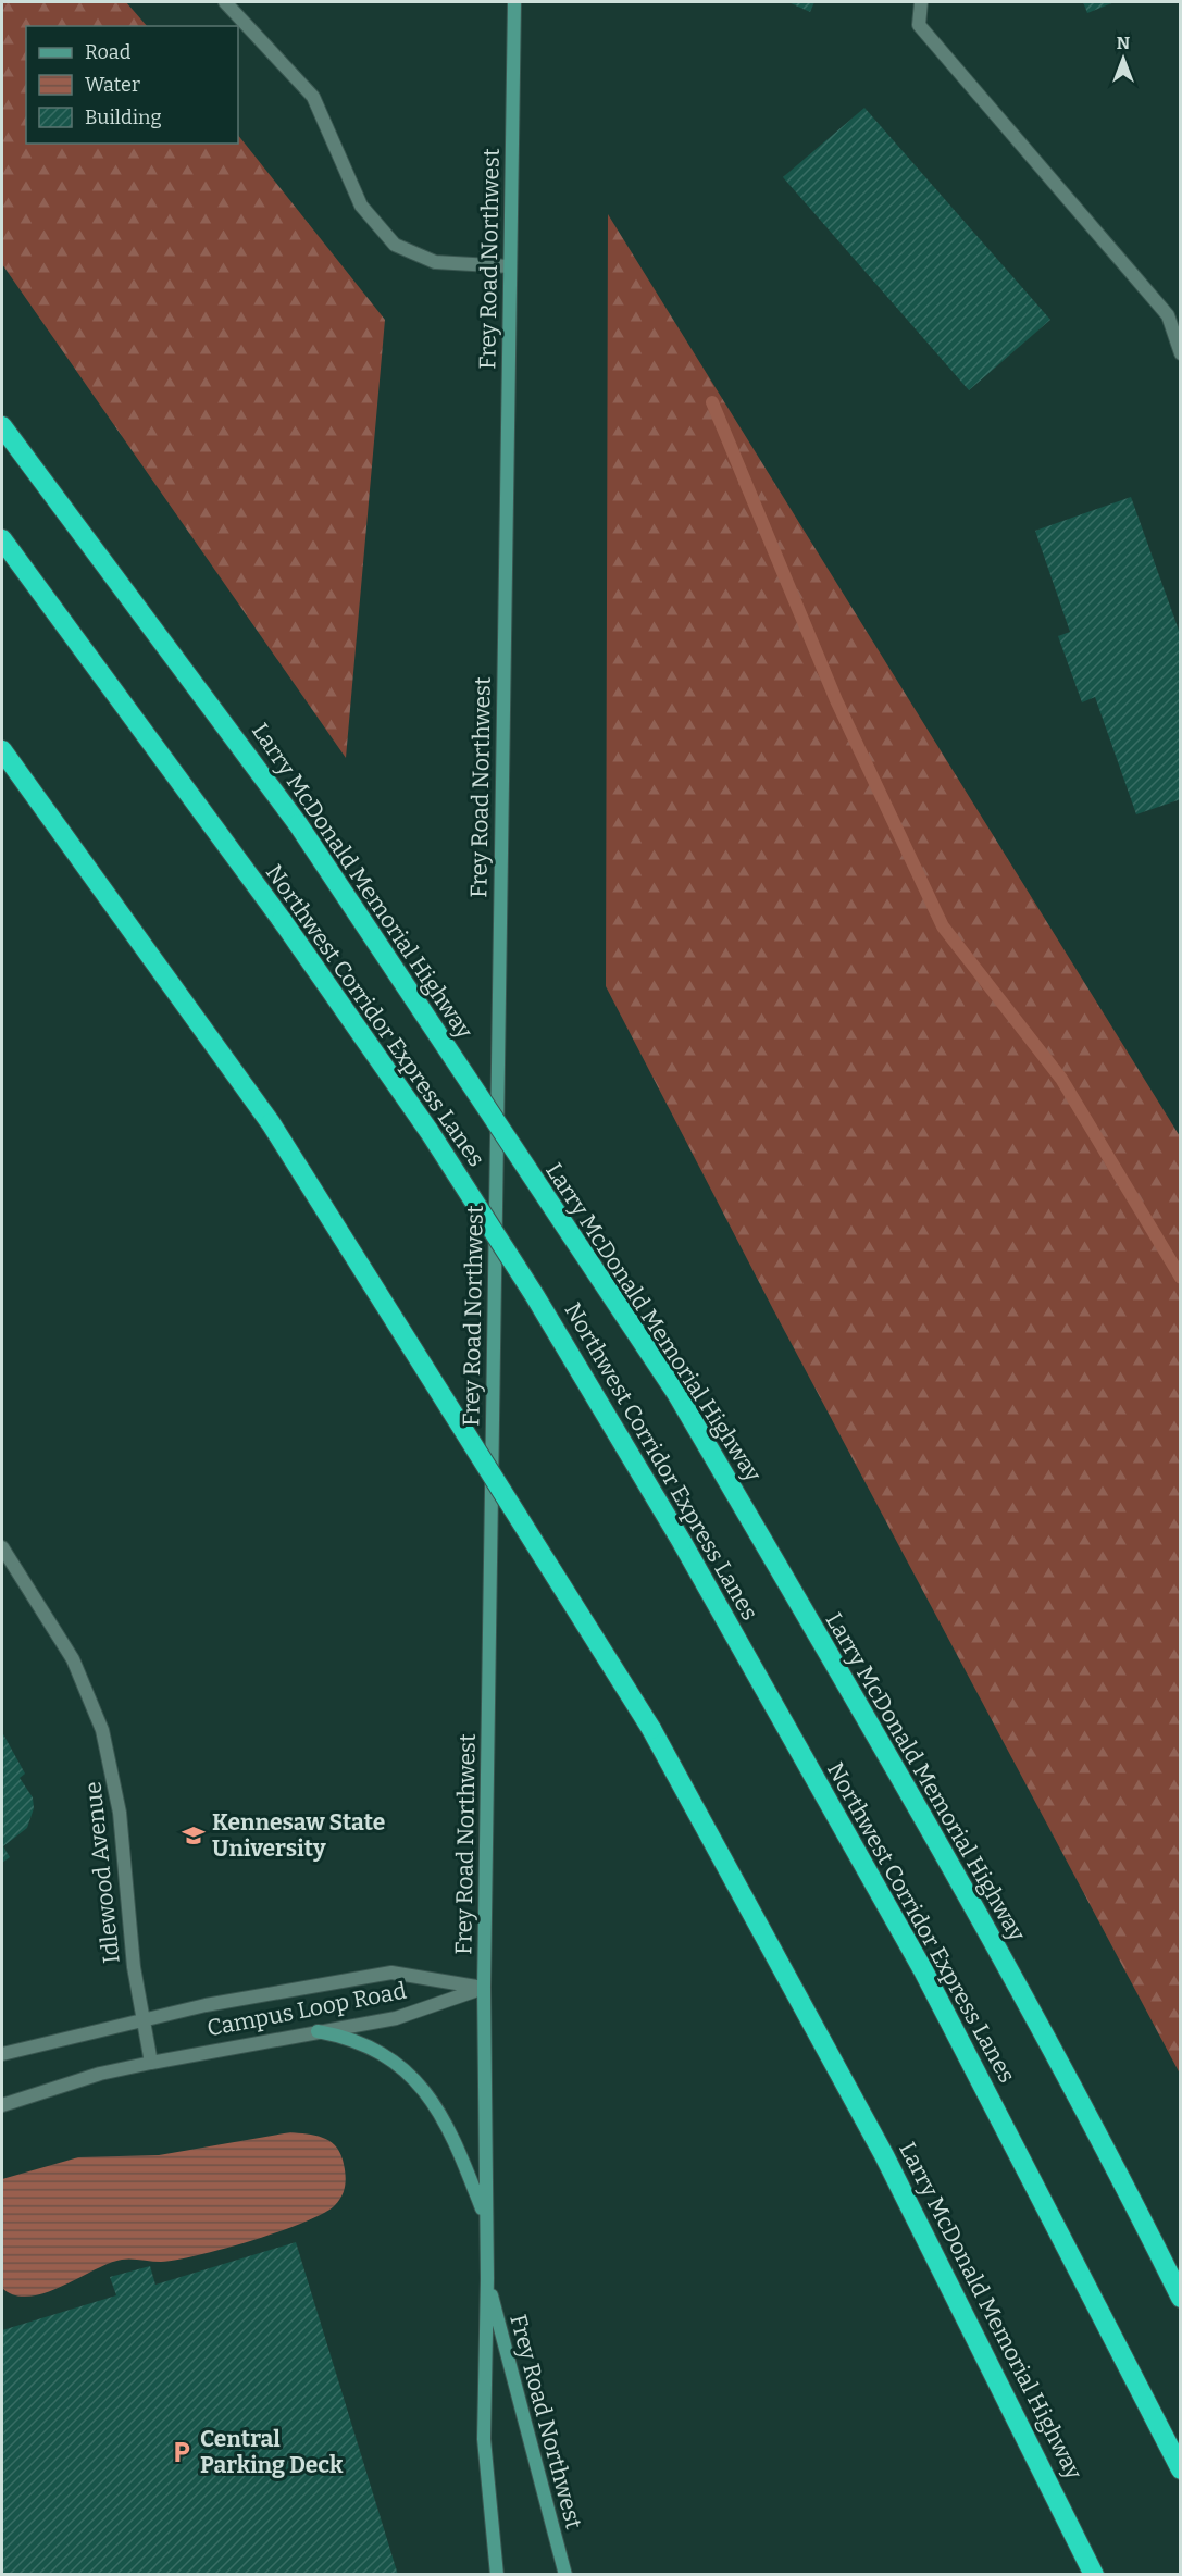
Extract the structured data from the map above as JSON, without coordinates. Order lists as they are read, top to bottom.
{
  "streets": {
    "highway": ["Larry McDonald Memorial Highway", "Northwest Corridor Express Lanes"],
    "main road": ["Frey Road Northwest"],
    "street": ["Idlewood Avenue", "Campus Loop Road"]
  },
  "crossings": [
    ["Frey Road Northwest", "Campus Loop Road"],
    ["Idlewood Avenue", "Campus Loop Road"]
  ],
  "places": {
    "school or university": ["Kennesaw State University"],
    "parking": ["Central Parking Deck"]
  },
  "legend": ["Road", "Water", "Building"],
  "north": "top"
}
